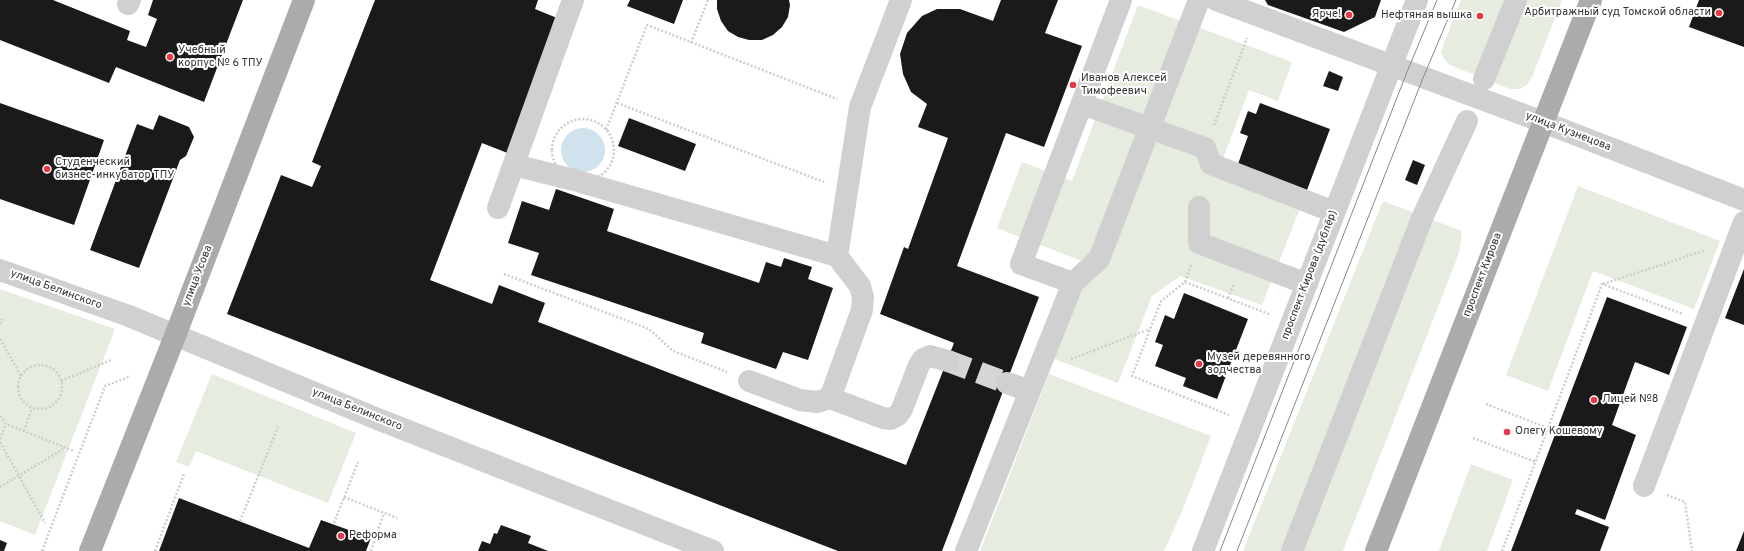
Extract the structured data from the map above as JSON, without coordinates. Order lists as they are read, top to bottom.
{
  "streets": {
    "main road": ["проспект Кирова", "улица Усова"],
    "street": ["улица Кузнецова", "проспект Кирова (дублёр)", "улица Белинского"]
  },
  "crossings": [
    ["улица Кузнецова", "проспект Кирова (дублёр)"],
    ["улица Кузнецова", "проспект Кирова"],
    ["улица Усова", "улица Белинского"]
  ],
  "places": [
    "Арбитражный суд Томской области",
    "Ярче!",
    "Нефтяная вышка",
    "Учебный корпус № 6 ТПУ",
    "Иванов Алексей Тимофеевич",
    "Студенческий бизнес-инкубатор ТПУ",
    "Музей деревянного зодчества",
    "Лицей №8",
    "Олегу Кошевому",
    "Реформа"
  ]
}
